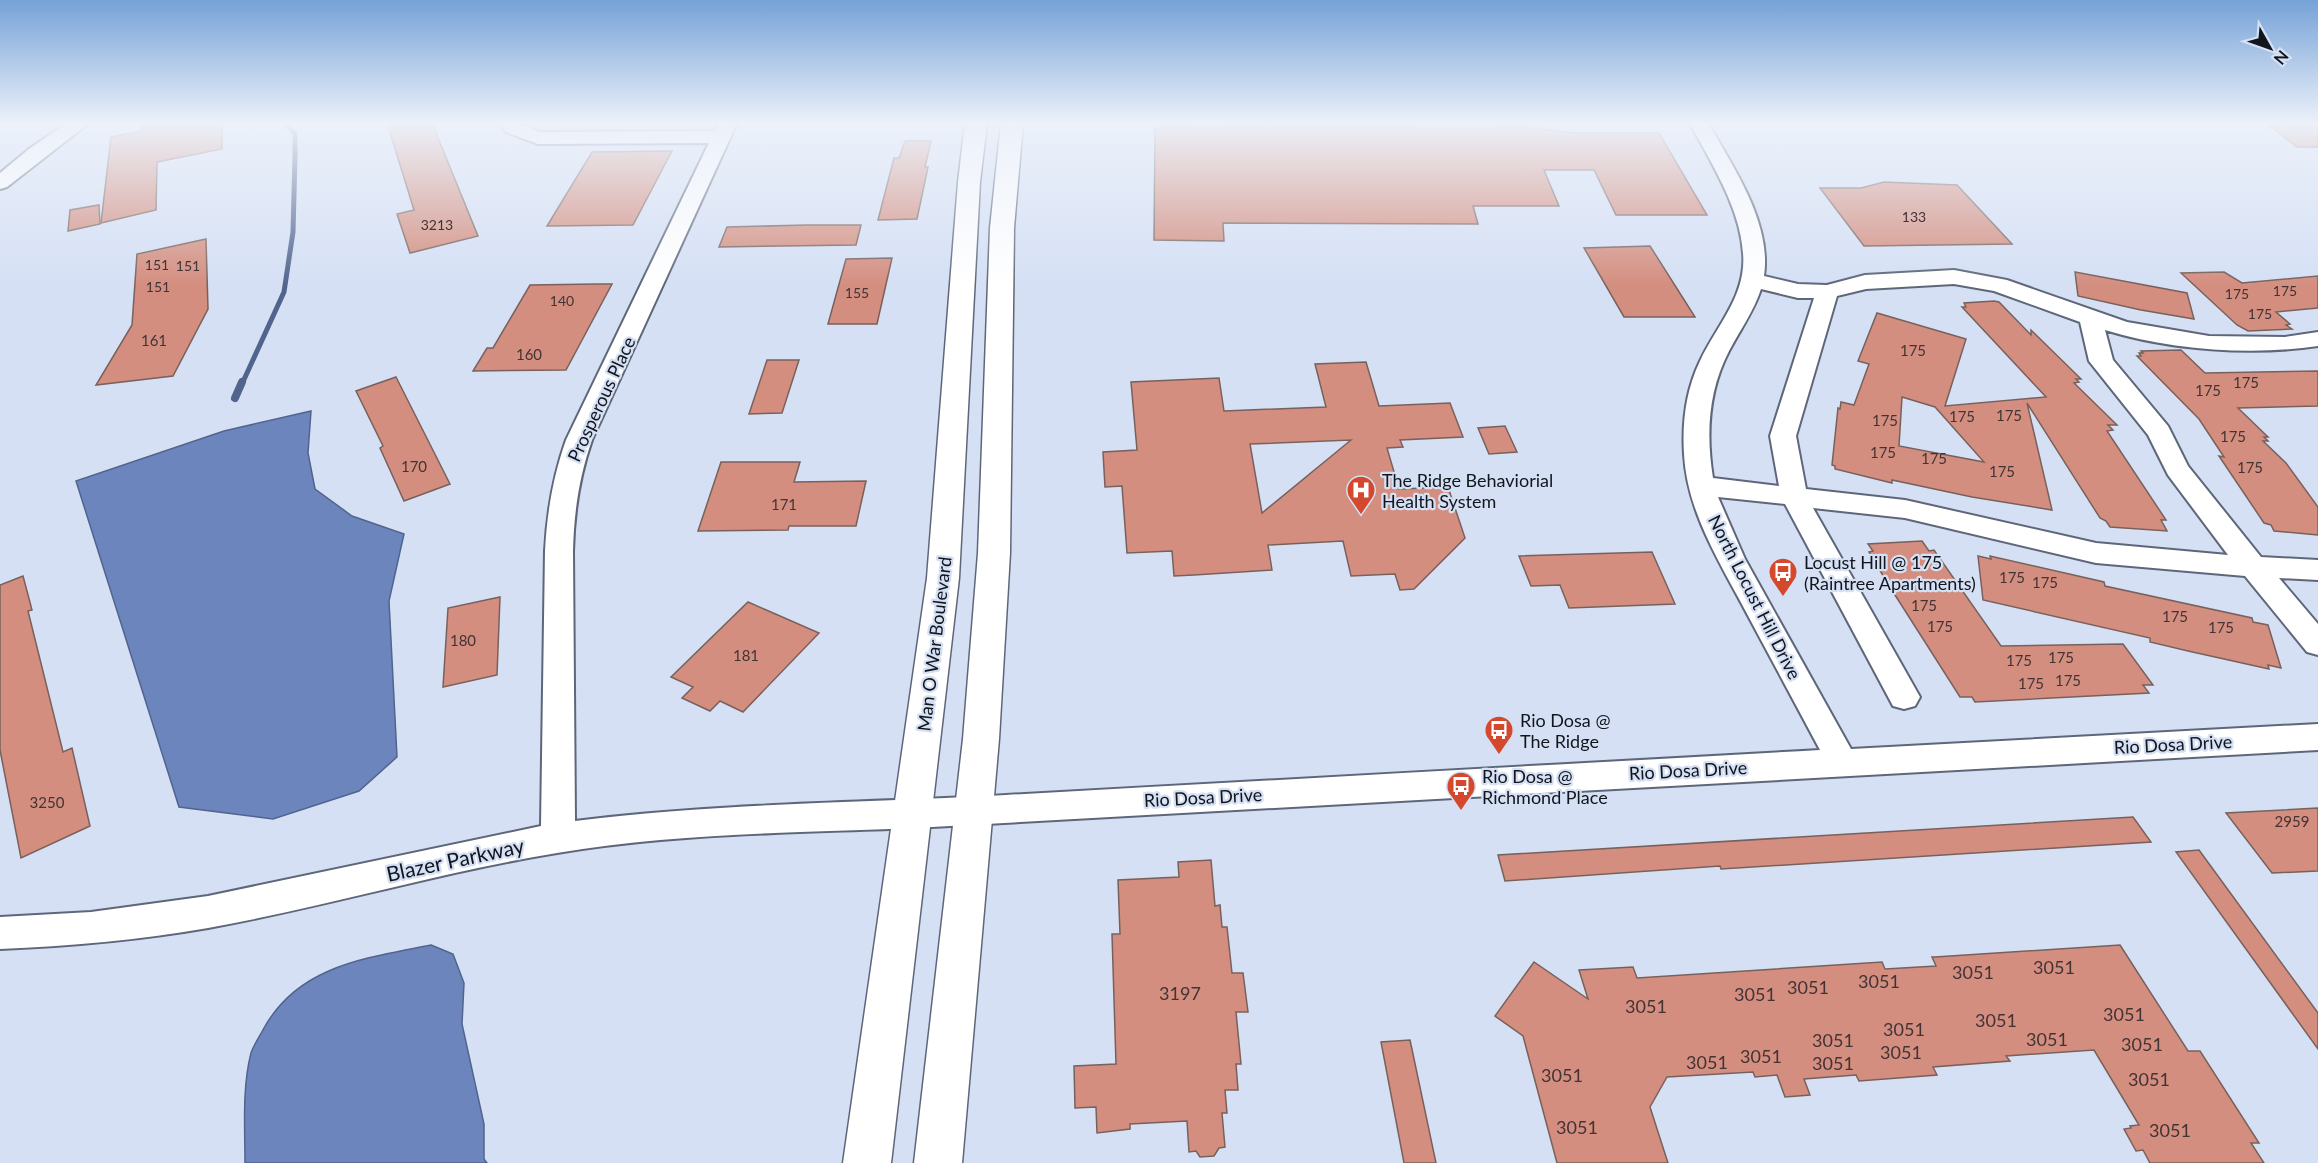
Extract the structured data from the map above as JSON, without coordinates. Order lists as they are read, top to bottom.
{
  "streets": {
    "main road": ["Man O War Boulevard"],
    "street": [
      "Prosperous Place",
      "North Locust Hill Drive",
      "Rio Dosa Drive",
      "Blazer Parkway"
    ]
  },
  "crossings": [
    ["Prosperous Place", "Blazer Parkway"],
    ["North Locust Hill Drive", "Rio Dosa Drive"],
    ["Man O War Boulevard", "Rio Dosa Drive"],
    ["Man O War Boulevard", "Blazer Parkway"],
    ["Rio Dosa Drive", "Blazer Parkway"]
  ],
  "places": {
    "hospital": ["The Ridge Behaviorial Health System"],
    "bus stop": ["Locust Hill @ 175 (Raintree Apartments)", "Rio Dosa @ The Ridge", "Rio Dosa @ Richmond Place"]
  },
  "house_numbers": [
    "133",
    "3213",
    "151",
    "151",
    "151",
    "175",
    "155",
    "175",
    "140",
    "175",
    "161",
    "175",
    "160",
    "175",
    "175",
    "175",
    "175",
    "175",
    "175",
    "175",
    "175",
    "170",
    "175",
    "175",
    "171",
    "175",
    "175",
    "175",
    "175",
    "175",
    "175",
    "180",
    "181",
    "175",
    "175",
    "175",
    "175",
    "3250",
    "2959",
    "3051",
    "3051",
    "3051",
    "3051",
    "3197",
    "3051",
    "3051",
    "3051",
    "3051",
    "3051",
    "3051",
    "3051",
    "3051",
    "3051",
    "3051",
    "3051",
    "3051",
    "3051",
    "3051",
    "3051",
    "3051"
  ],
  "north": "bottom right"
}
